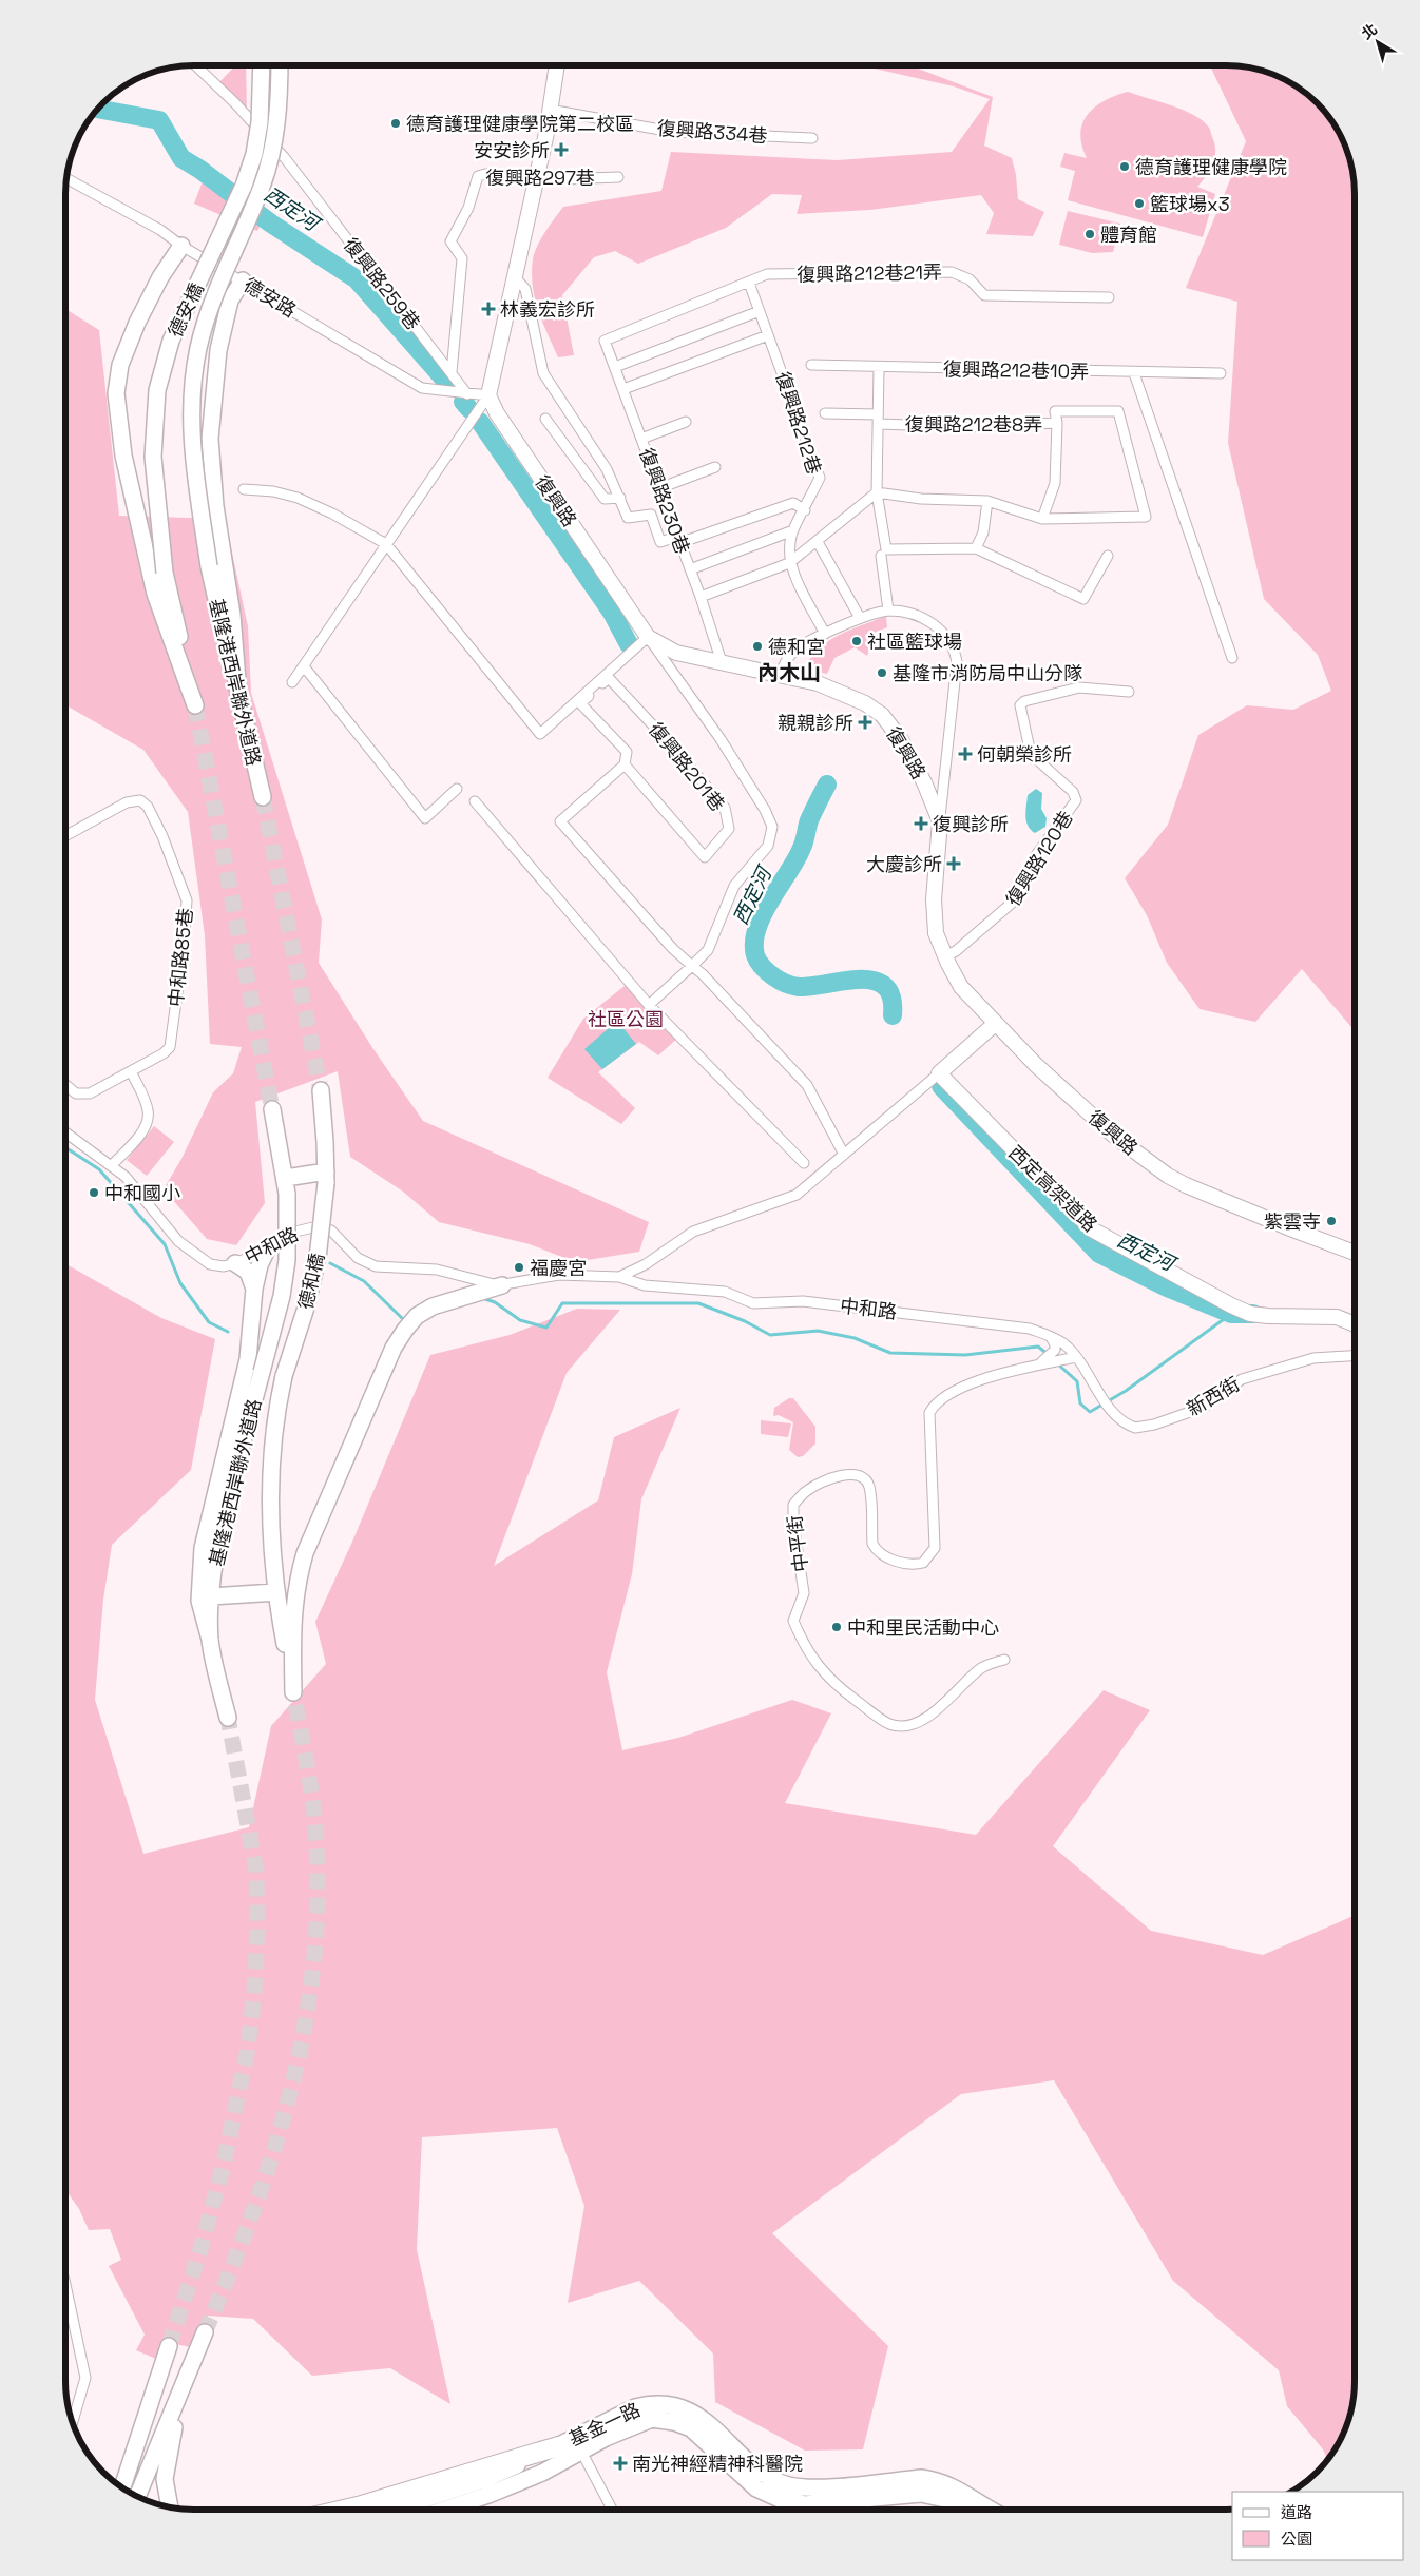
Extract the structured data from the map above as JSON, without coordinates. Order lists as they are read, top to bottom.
{
  "streets": {
    "main road": [
      "德安橋",
      "基隆港西岸聯外道路",
      "德和橋",
      "基金一路"
    ],
    "street": [
      "復興路334巷",
      "復興路297巷",
      "復興路212巷21弄",
      "復興路259巷",
      "德安路",
      "復興路212巷10弄",
      "復興路212巷",
      "復興路212巷8弄",
      "復興路",
      "復興路230巷",
      "復興路201巷",
      "復興路120巷",
      "中和路85巷",
      "西定高架道路",
      "中和路",
      "新西街",
      "中平街"
    ]
  },
  "crossings": [
    ["復興路297巷", "復興路259巷"],
    ["復興路212巷21弄", "復興路212巷"],
    ["復興路212巷21弄", "復興路230巷"],
    ["復興路259巷", "德安路"],
    ["德安路", "德安橋"],
    ["德安路", "復興路"],
    ["德安橋", "基隆港西岸聯外道路"],
    ["復興路", "復興路230巷"],
    ["復興路", "復興路201巷"],
    ["復興路", "復興路120巷"],
    ["復興路", "中和路"],
    ["基隆港西岸聯外道路", "德和橋"],
    ["西定高架道路", "中和路"],
    ["中和路", "新西街"],
    ["中和路", "中平街"]
  ],
  "districts": ["內木山"],
  "water": ["西定河"],
  "parks": ["社區公園"],
  "places": {
    "other": [
      "德育護理健康學院第二校區",
      "德育護理健康學院",
      "籃球場x3",
      "體育館",
      "社區籃球場",
      "德和宮",
      "基隆市消防局中山分隊",
      "中和國小",
      "紫雲寺",
      "福慶宮",
      "中和里民活動中心"
    ],
    "health": [
      "安安診所",
      "林義宏診所",
      "親親診所",
      "何朝榮診所",
      "復興診所",
      "大慶診所",
      "南光神經精神科醫院"
    ]
  },
  "legend": ["道路", "公園"],
  "north": "top left"
}
